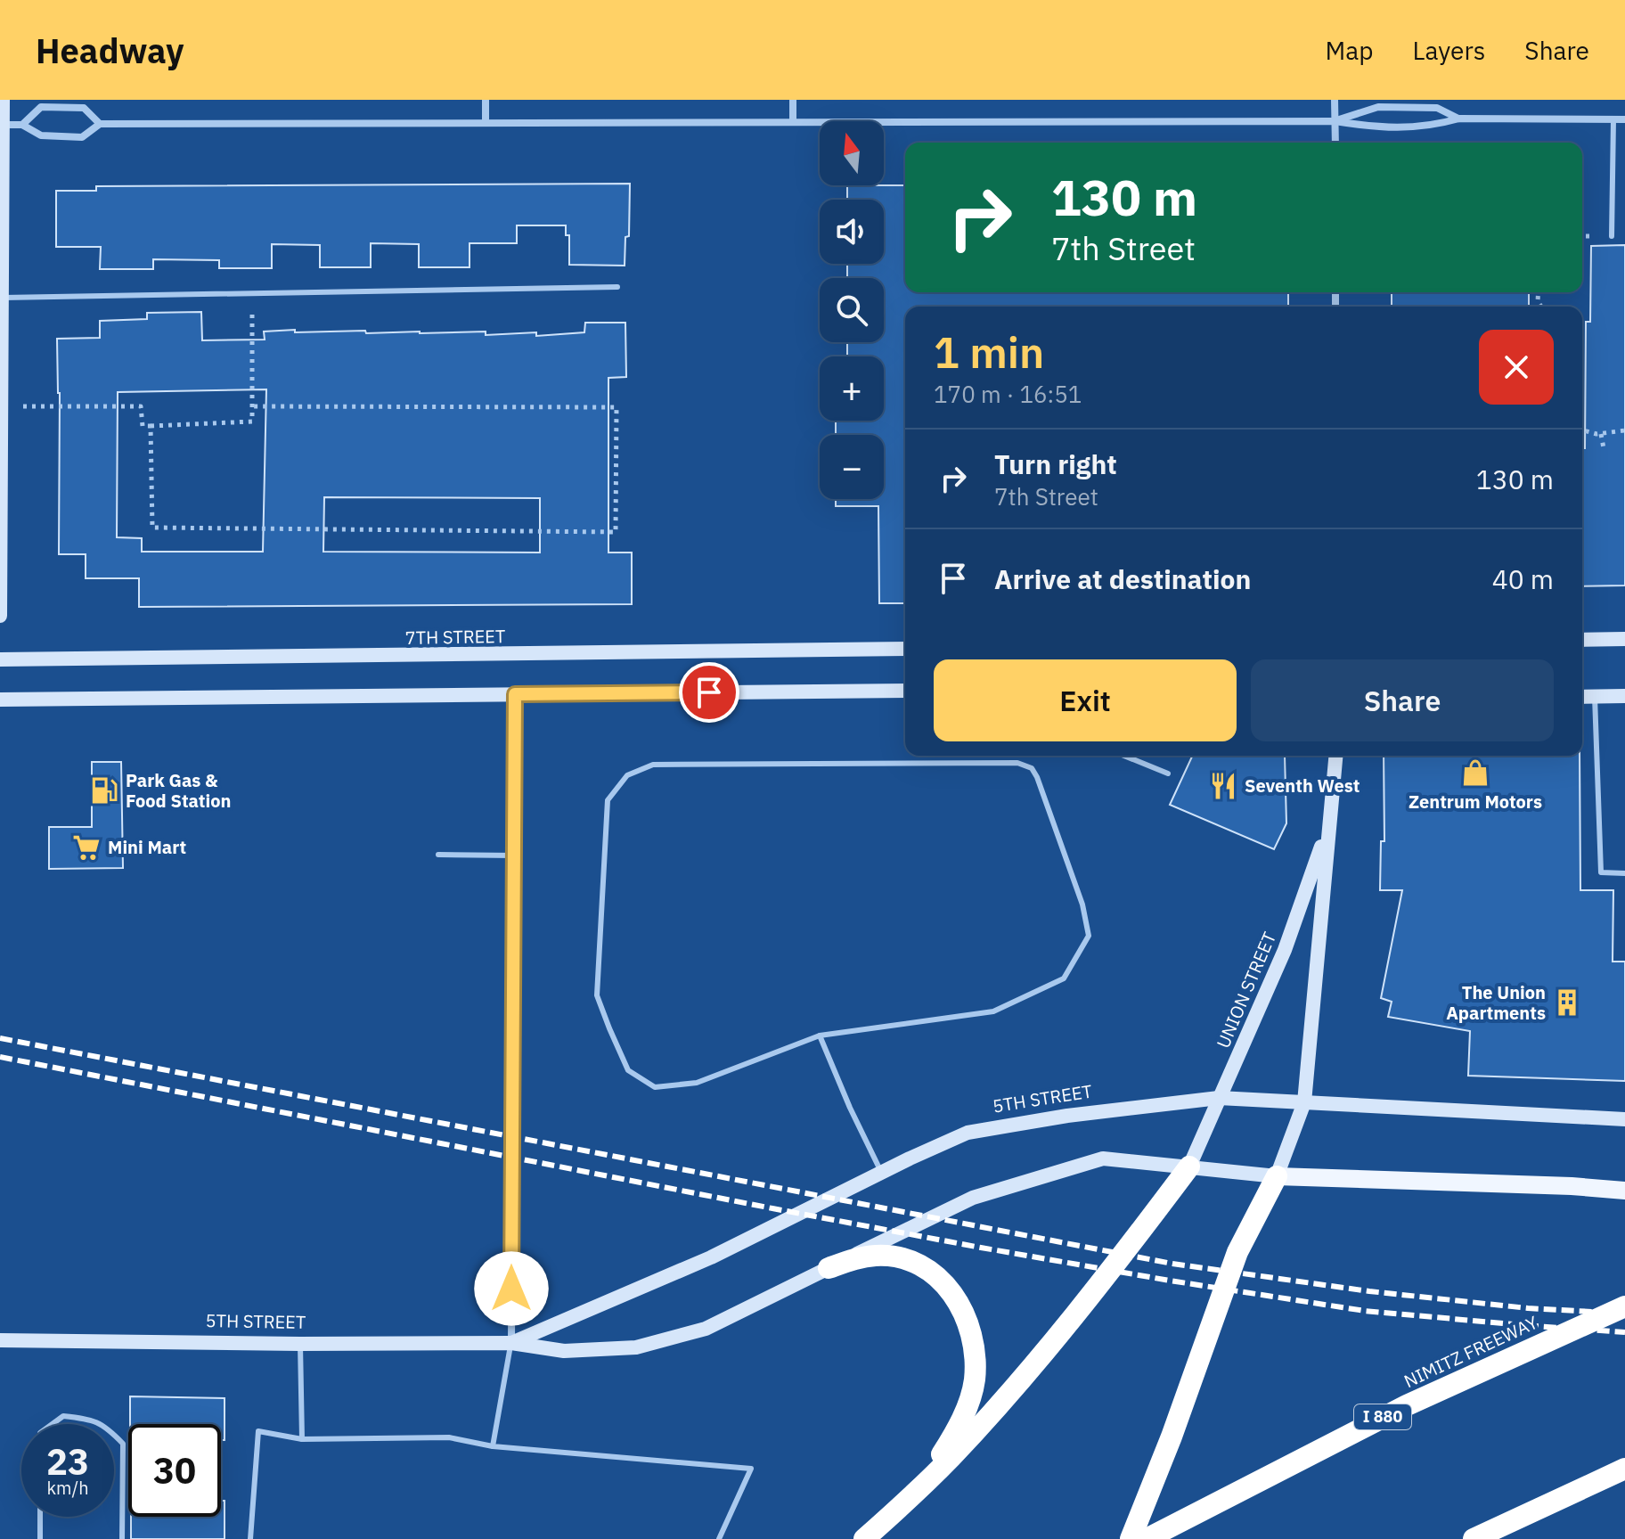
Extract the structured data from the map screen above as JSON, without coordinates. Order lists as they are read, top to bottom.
{
  "streets": {
    "highway": ["NIMITZ FREEWAY", "I 880"],
    "main road": ["7TH STREET", "UNION STREET", "5TH STREET"]
  },
  "crossings": [
    ["UNION STREET", "5TH STREET"]
  ],
  "places": {
    "shop": ["Zentrum Motors"],
    "restaurant": ["Seventh West"],
    "fuel station": ["Park Gas & Food Station"],
    "supermarket": ["Mini Mart"],
    "building": ["The Union Apartments"]
  },
  "north": "top",
  "page": {
    "header": "Headway",
    "nav": ["Map", "Layers", "Share"],
    "map_buttons": ["+", "−"],
    "turn": ["130 m", "7th Street"],
    "heading": ["1 min", "170 m · 16:51"],
    "list": [
      {
        "name": "Turn right",
        "note": "7th Street",
        "value": "130 m"
      },
      {
        "name": "Arrive at destination",
        "value": "40 m"
      }
    ],
    "buttons": ["Exit", "Share"],
    "speed": "23 km/h",
    "limit": "30"
  }
}
